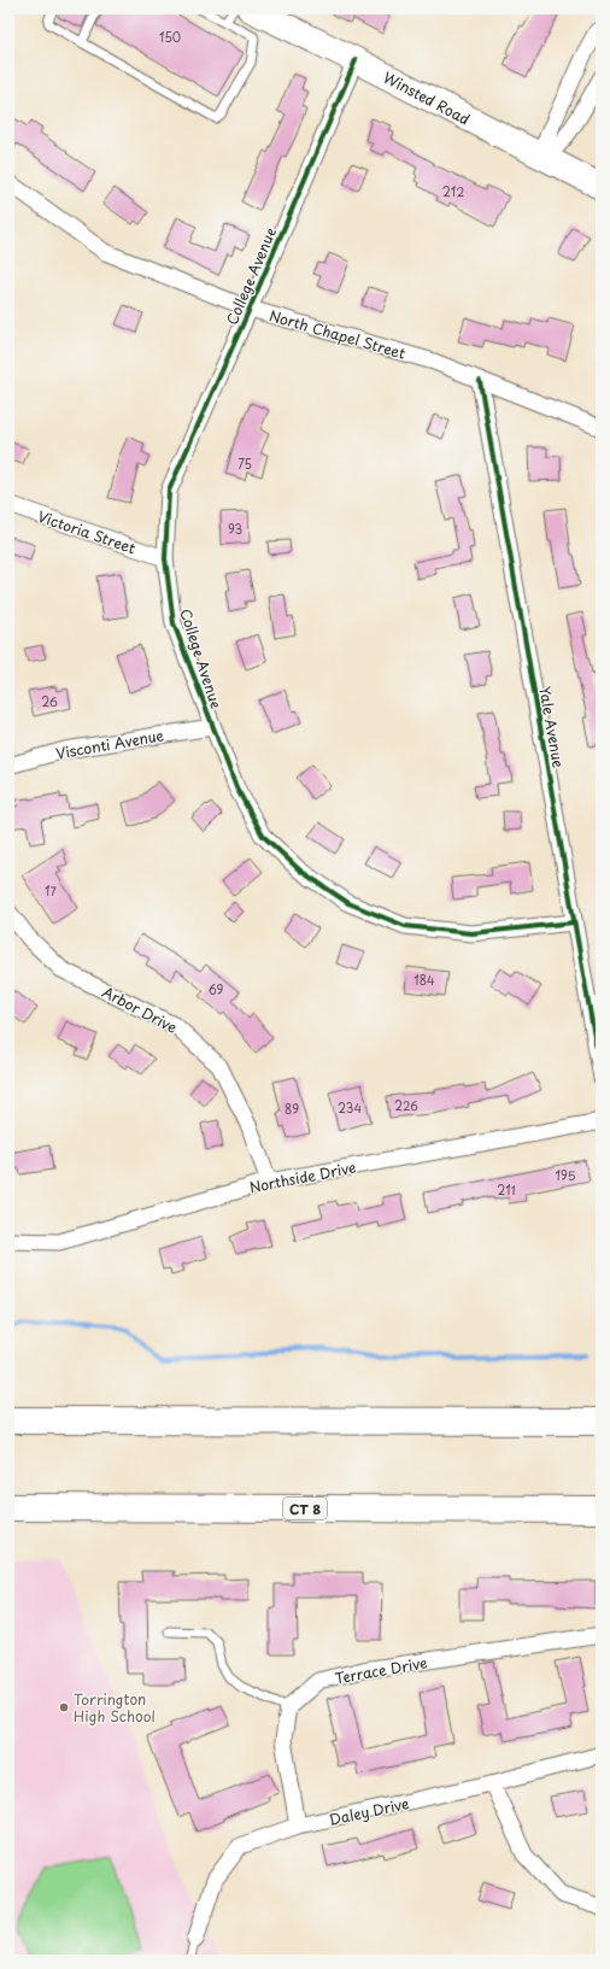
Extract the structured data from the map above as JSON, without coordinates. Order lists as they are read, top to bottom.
{
  "streets": {
    "highway": ["CT 8"],
    "main road": ["Winsted Road"],
    "street": [
      "College Avenue",
      "North Chapel Street",
      "Victoria Street",
      "Yale Avenue",
      "Visconti Avenue",
      "Arbor Drive",
      "Northside Drive",
      "Terrace Drive",
      "Daley Drive"
    ]
  },
  "crossings": [
    ["Winsted Road", "College Avenue"],
    ["College Avenue", "North Chapel Street"],
    ["College Avenue", "Victoria Street"],
    ["College Avenue", "Yale Avenue"],
    ["College Avenue", "Visconti Avenue"],
    ["North Chapel Street", "Yale Avenue"],
    ["Arbor Drive", "Northside Drive"]
  ],
  "places": ["Torrington High School"],
  "house_numbers": [
    "150",
    "212",
    "75",
    "93",
    "26",
    "17",
    "184",
    "69",
    "226",
    "234",
    "89",
    "195",
    "211"
  ]
}
